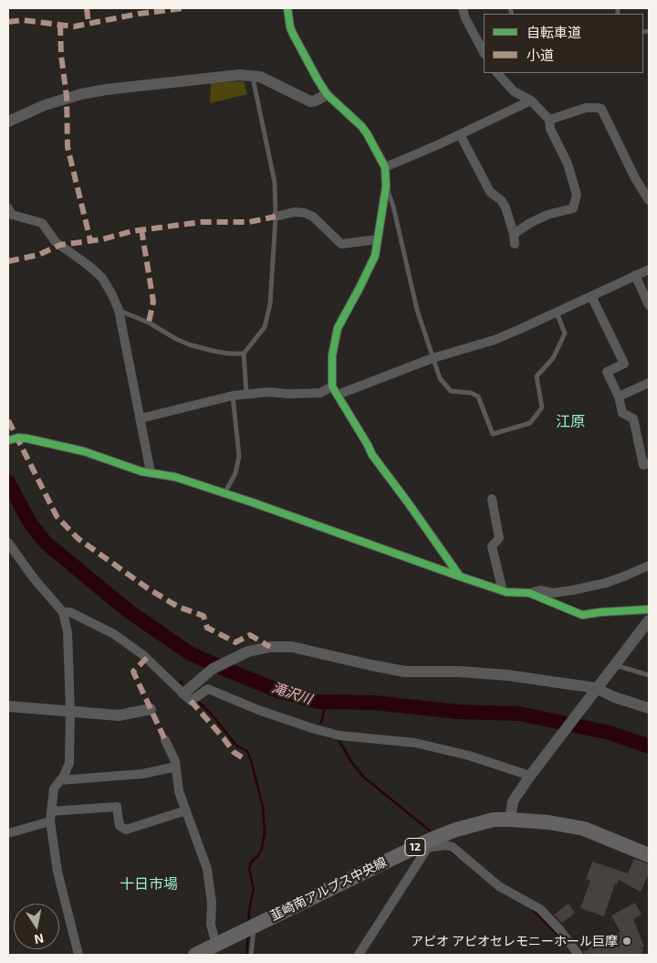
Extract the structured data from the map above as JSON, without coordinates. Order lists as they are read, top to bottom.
{
  "streets": {
    "main road": ["12", "韮崎南アルプス中央線"]
  },
  "districts": ["江原", "十日市場"],
  "water": ["滝沢川"],
  "places": ["アピオ アピオセレモニーホール巨摩"],
  "legend": ["自転車道", "小道"],
  "north": "bottom"
}
